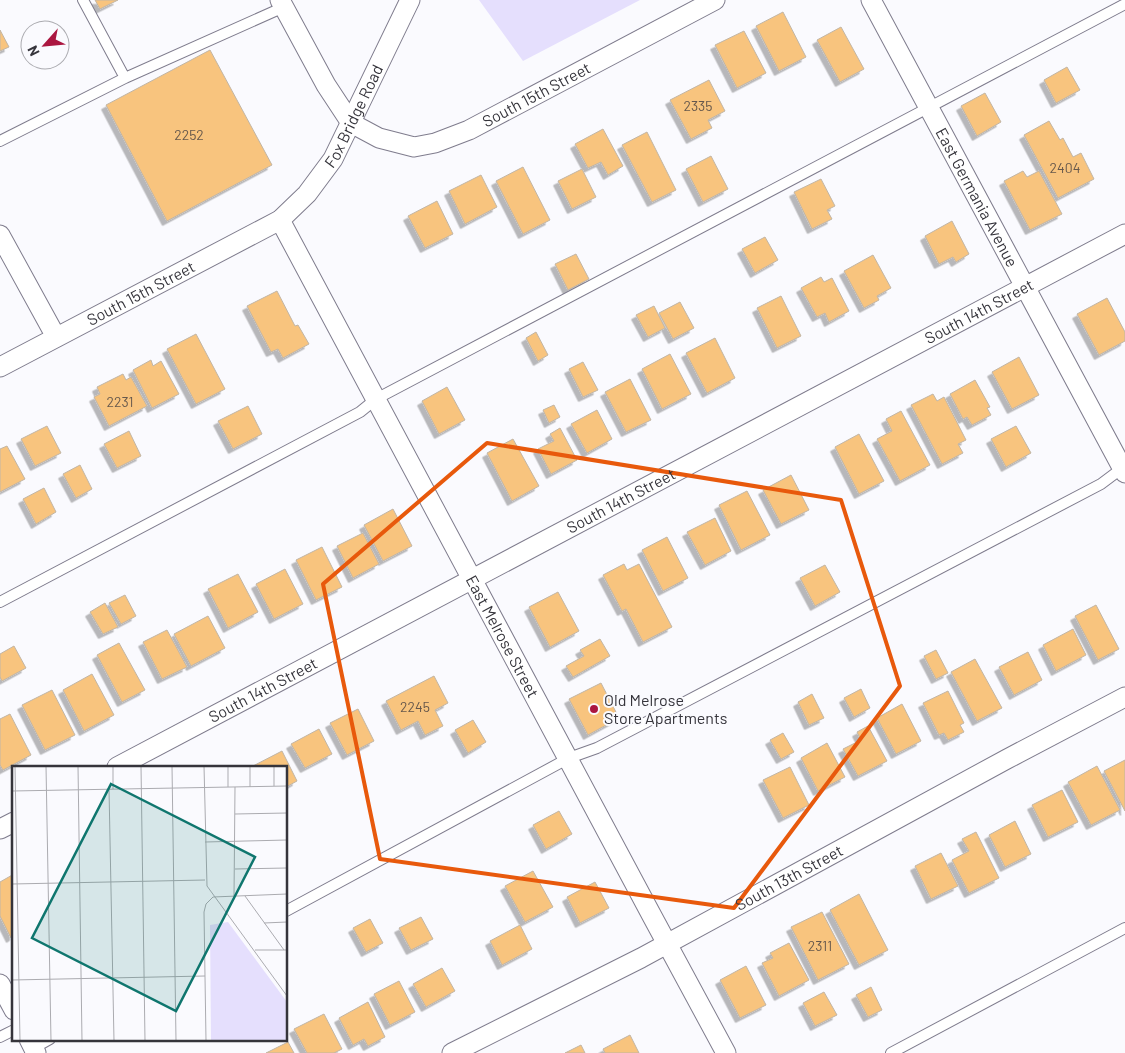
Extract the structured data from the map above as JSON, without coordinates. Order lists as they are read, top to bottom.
{
  "streets": {
    "street": [
      "South 15th Street",
      "Fox Bridge Road",
      "East Germania Avenue",
      "South 14th Street",
      "East Melrose Street",
      "South 13th Street"
    ]
  },
  "crossings": [
    ["South 15th Street", "Fox Bridge Road"],
    ["South 15th Street", "East Melrose Street"],
    ["Fox Bridge Road", "East Melrose Street"],
    ["East Germania Avenue", "South 14th Street"],
    ["South 14th Street", "East Melrose Street"],
    ["East Melrose Street", "South 13th Street"]
  ],
  "places": ["Old Melrose Store Apartments"],
  "house_numbers": [
    "2335",
    "2252",
    "2404",
    "2231",
    "2245",
    "2311"
  ],
  "north": "bottom left"
}
